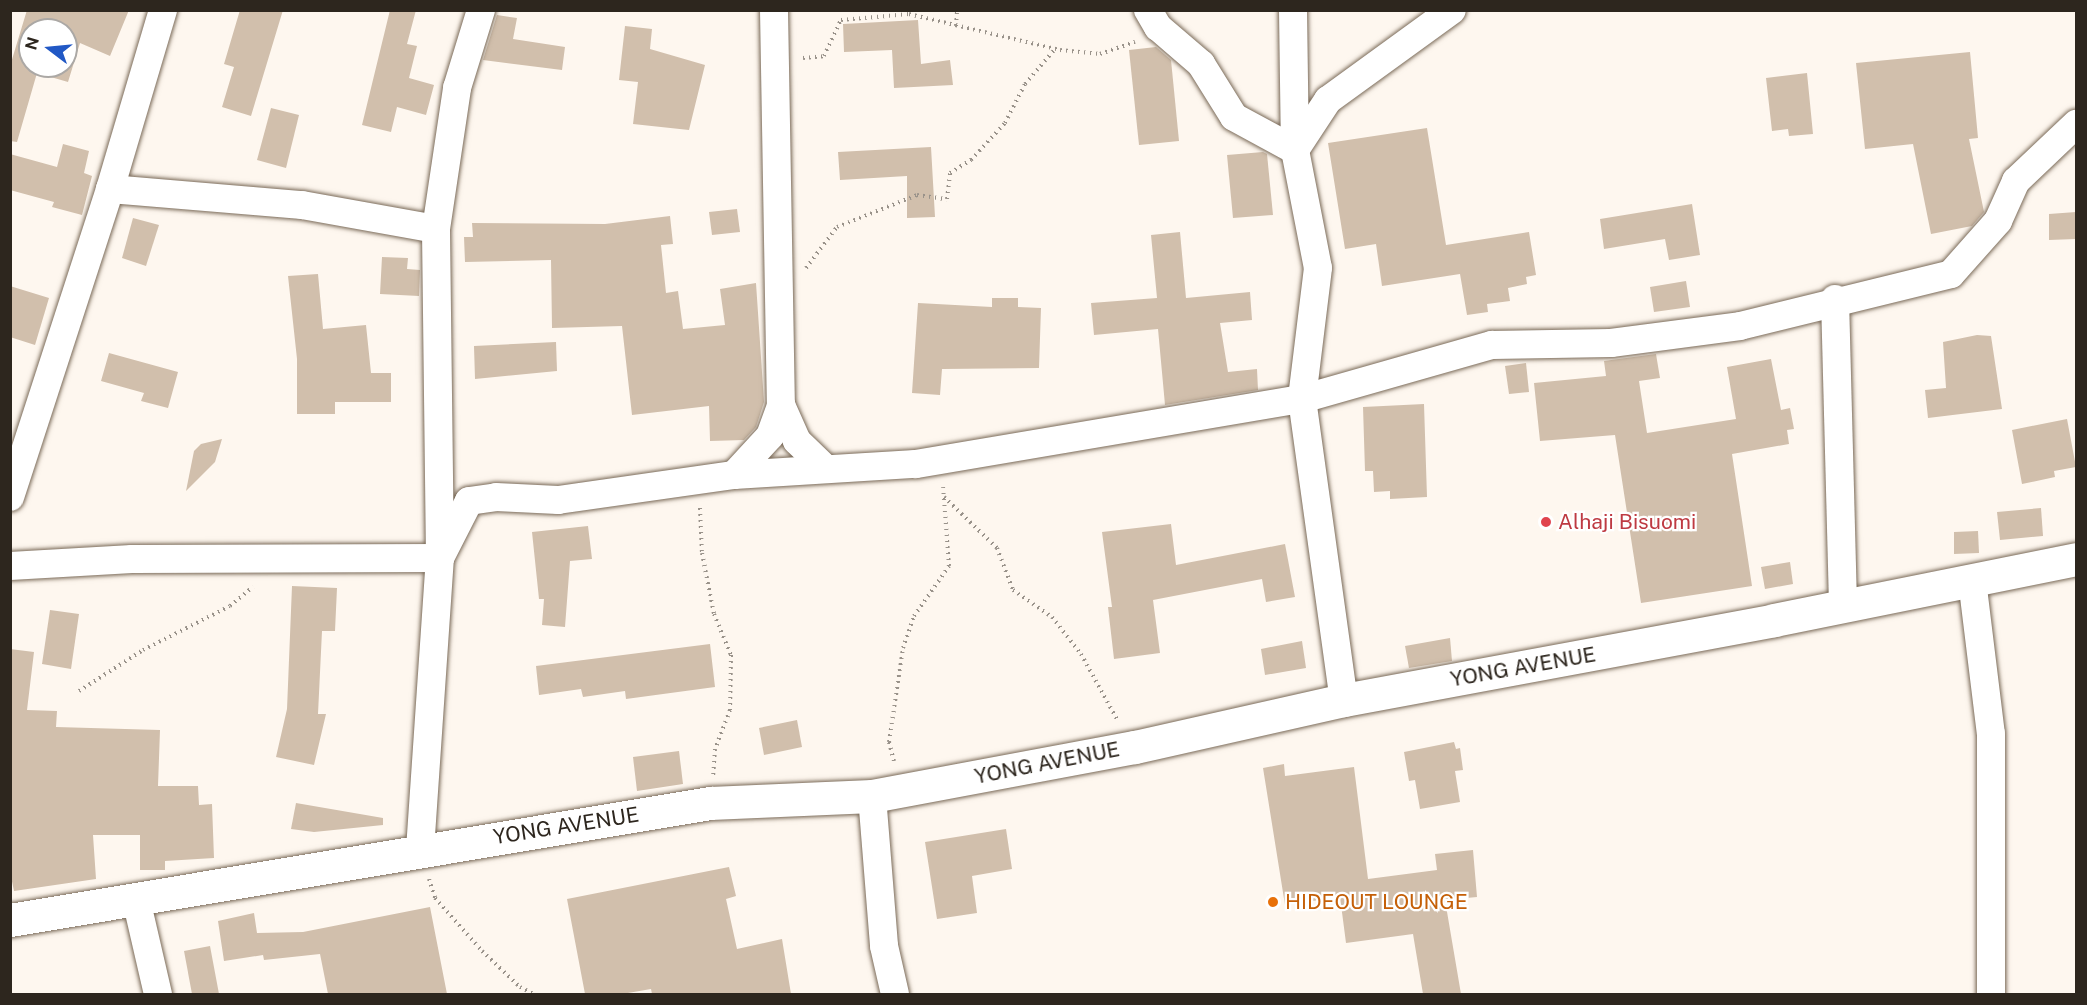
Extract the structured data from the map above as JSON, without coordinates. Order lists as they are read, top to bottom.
{
  "streets": {
    "street": ["YONG AVENUE"]
  },
  "places": ["Alhaji Bisuomi", "HIDEOUT LOUNGE"],
  "north": "left"
}
